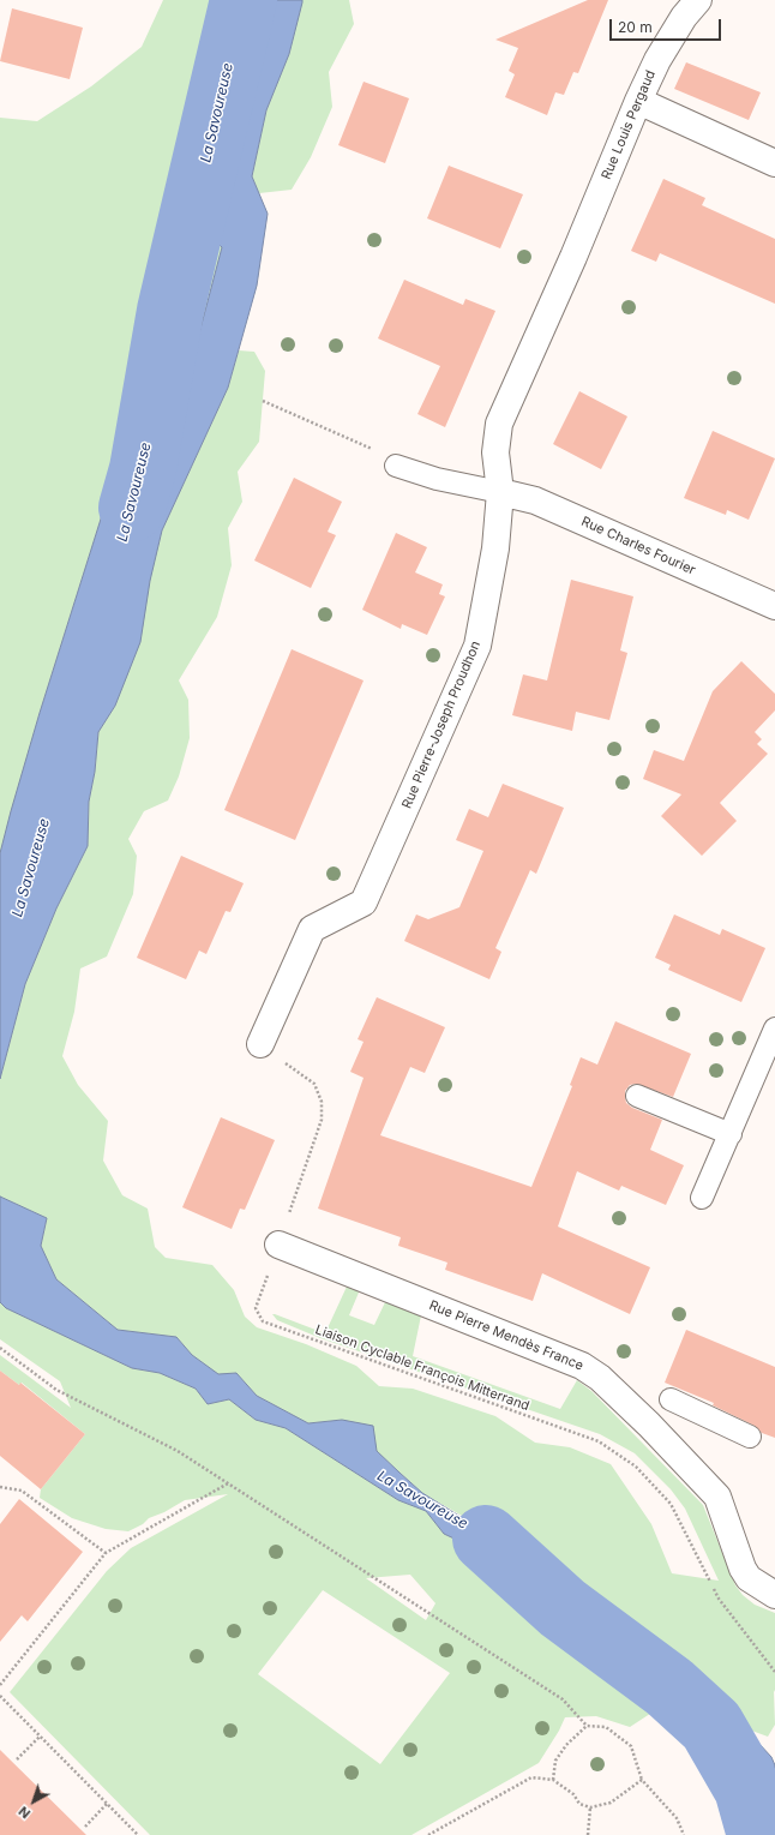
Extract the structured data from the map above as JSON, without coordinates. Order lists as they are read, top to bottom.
{
  "streets": {
    "street": [
      "Rue Louis Pergaud",
      "Rue Charles Fourier",
      "Rue Pierre-Joseph Proudhon",
      "Rue Pierre Mendès France"
    ],
    "path": ["Liaison Cyclable François Mitterrand"]
  },
  "crossings": [
    ["Rue Louis Pergaud", "Rue Pierre-Joseph Proudhon"],
    ["Rue Charles Fourier", "Rue Pierre-Joseph Proudhon"],
    ["Rue Pierre-Joseph Proudhon", "Liaison Cyclable François Mitterrand"],
    ["Rue Pierre Mendès France", "Liaison Cyclable François Mitterrand"]
  ],
  "water": ["La Savoureuse"],
  "scale_bar": "20 m",
  "north": "bottom left"
}
